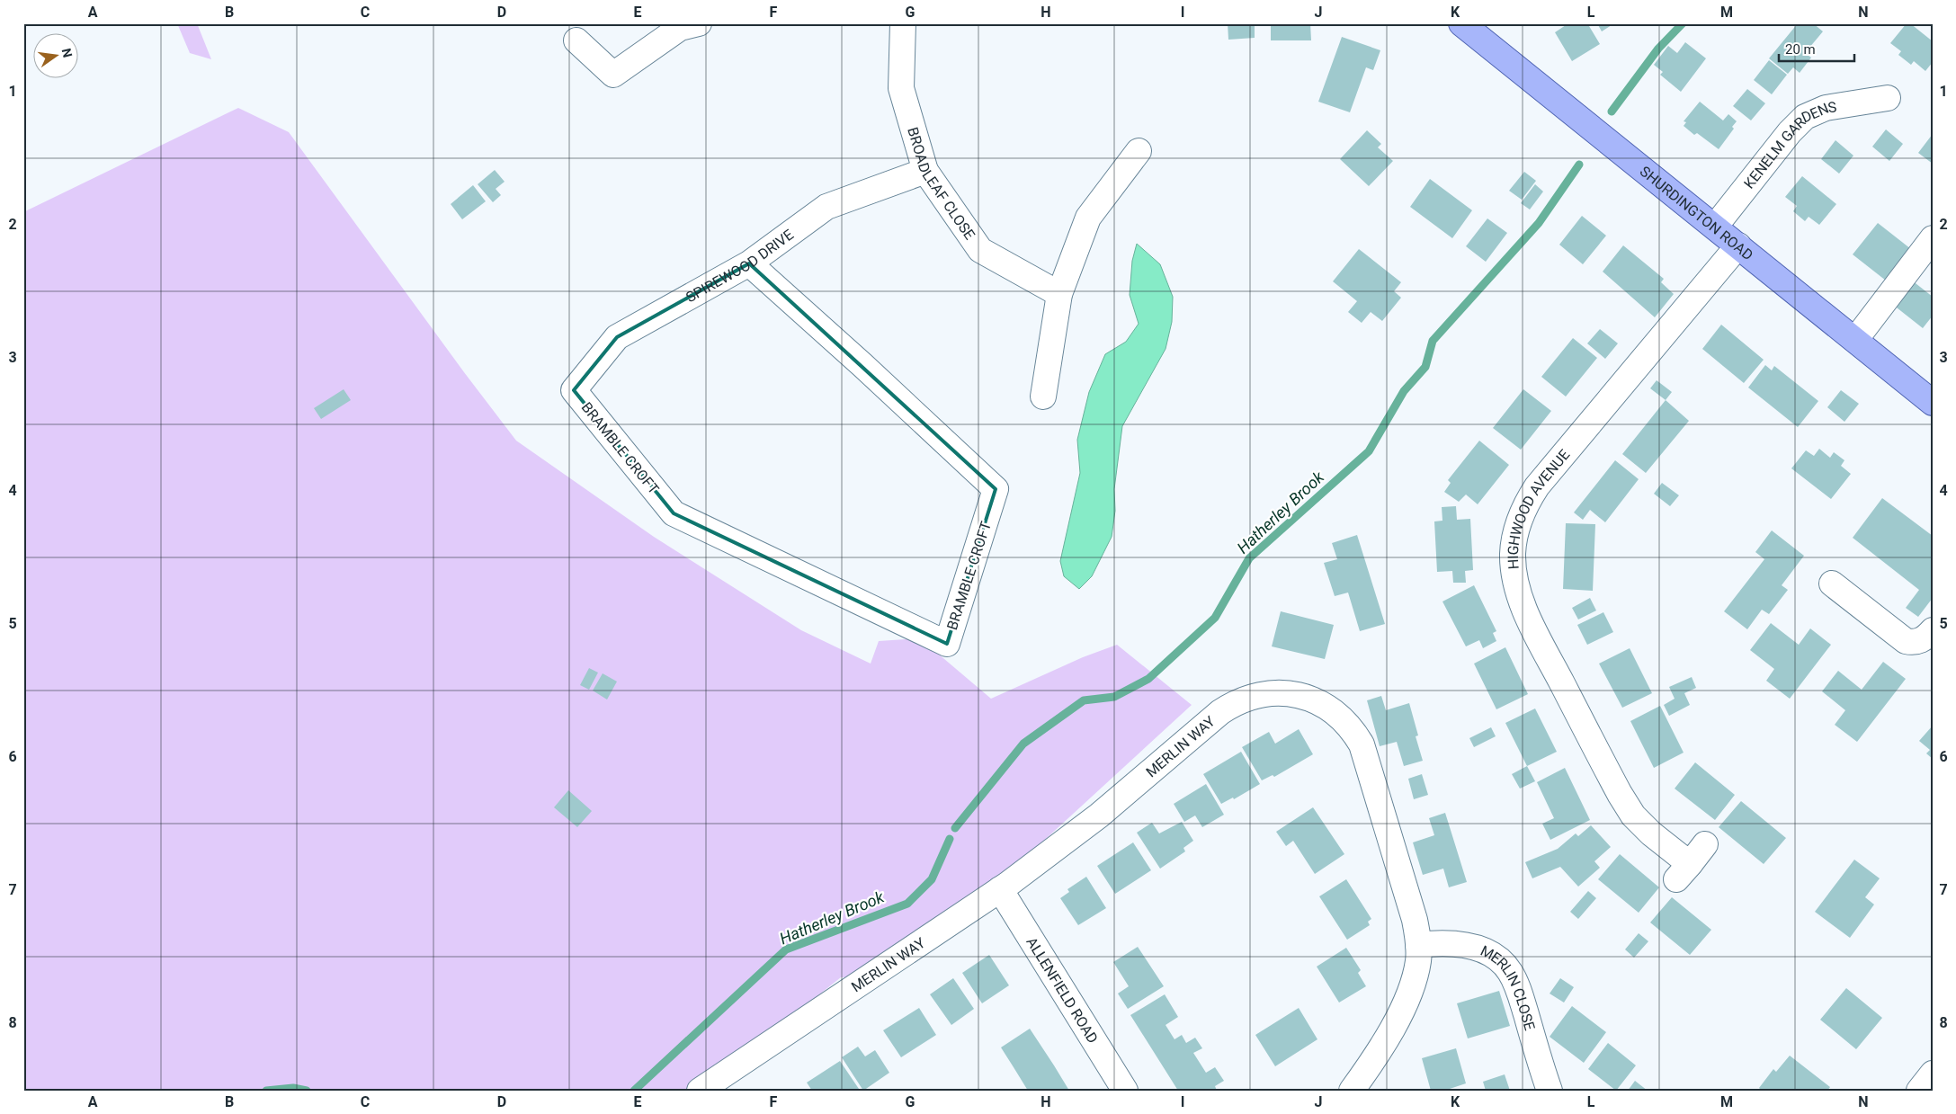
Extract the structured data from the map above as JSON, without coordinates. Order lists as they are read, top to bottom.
{
  "streets": {
    "main road": ["SHURDINGTON ROAD"],
    "street": [
      "KENELM GARDENS",
      "BROADLEAF CLOSE",
      "SPIREWOOD DRIVE",
      "BRAMBLE CROFT",
      "HIGHWOOD AVENUE",
      "MERLIN WAY",
      "ALLENFIELD ROAD",
      "MERLIN CLOSE"
    ]
  },
  "crossings": [
    ["KENELM GARDENS", "SHURDINGTON ROAD"],
    ["BROADLEAF CLOSE", "SPIREWOOD DRIVE"],
    ["SHURDINGTON ROAD", "HIGHWOOD AVENUE"],
    ["SPIREWOOD DRIVE", "BRAMBLE CROFT"],
    ["MERLIN WAY", "ALLENFIELD ROAD"],
    ["MERLIN WAY", "MERLIN CLOSE"]
  ],
  "water": ["Hatherley Brook"],
  "scale_bar": "20 m",
  "north": "right",
  "grid": {
    "columns": [
      "A",
      "B",
      "C",
      "D",
      "E",
      "F",
      "G",
      "H",
      "I",
      "J",
      "K",
      "L",
      "M",
      "N"
    ],
    "rows": [
      "1",
      "2",
      "3",
      "4",
      "5",
      "6",
      "7",
      "8"
    ]
  }
}
